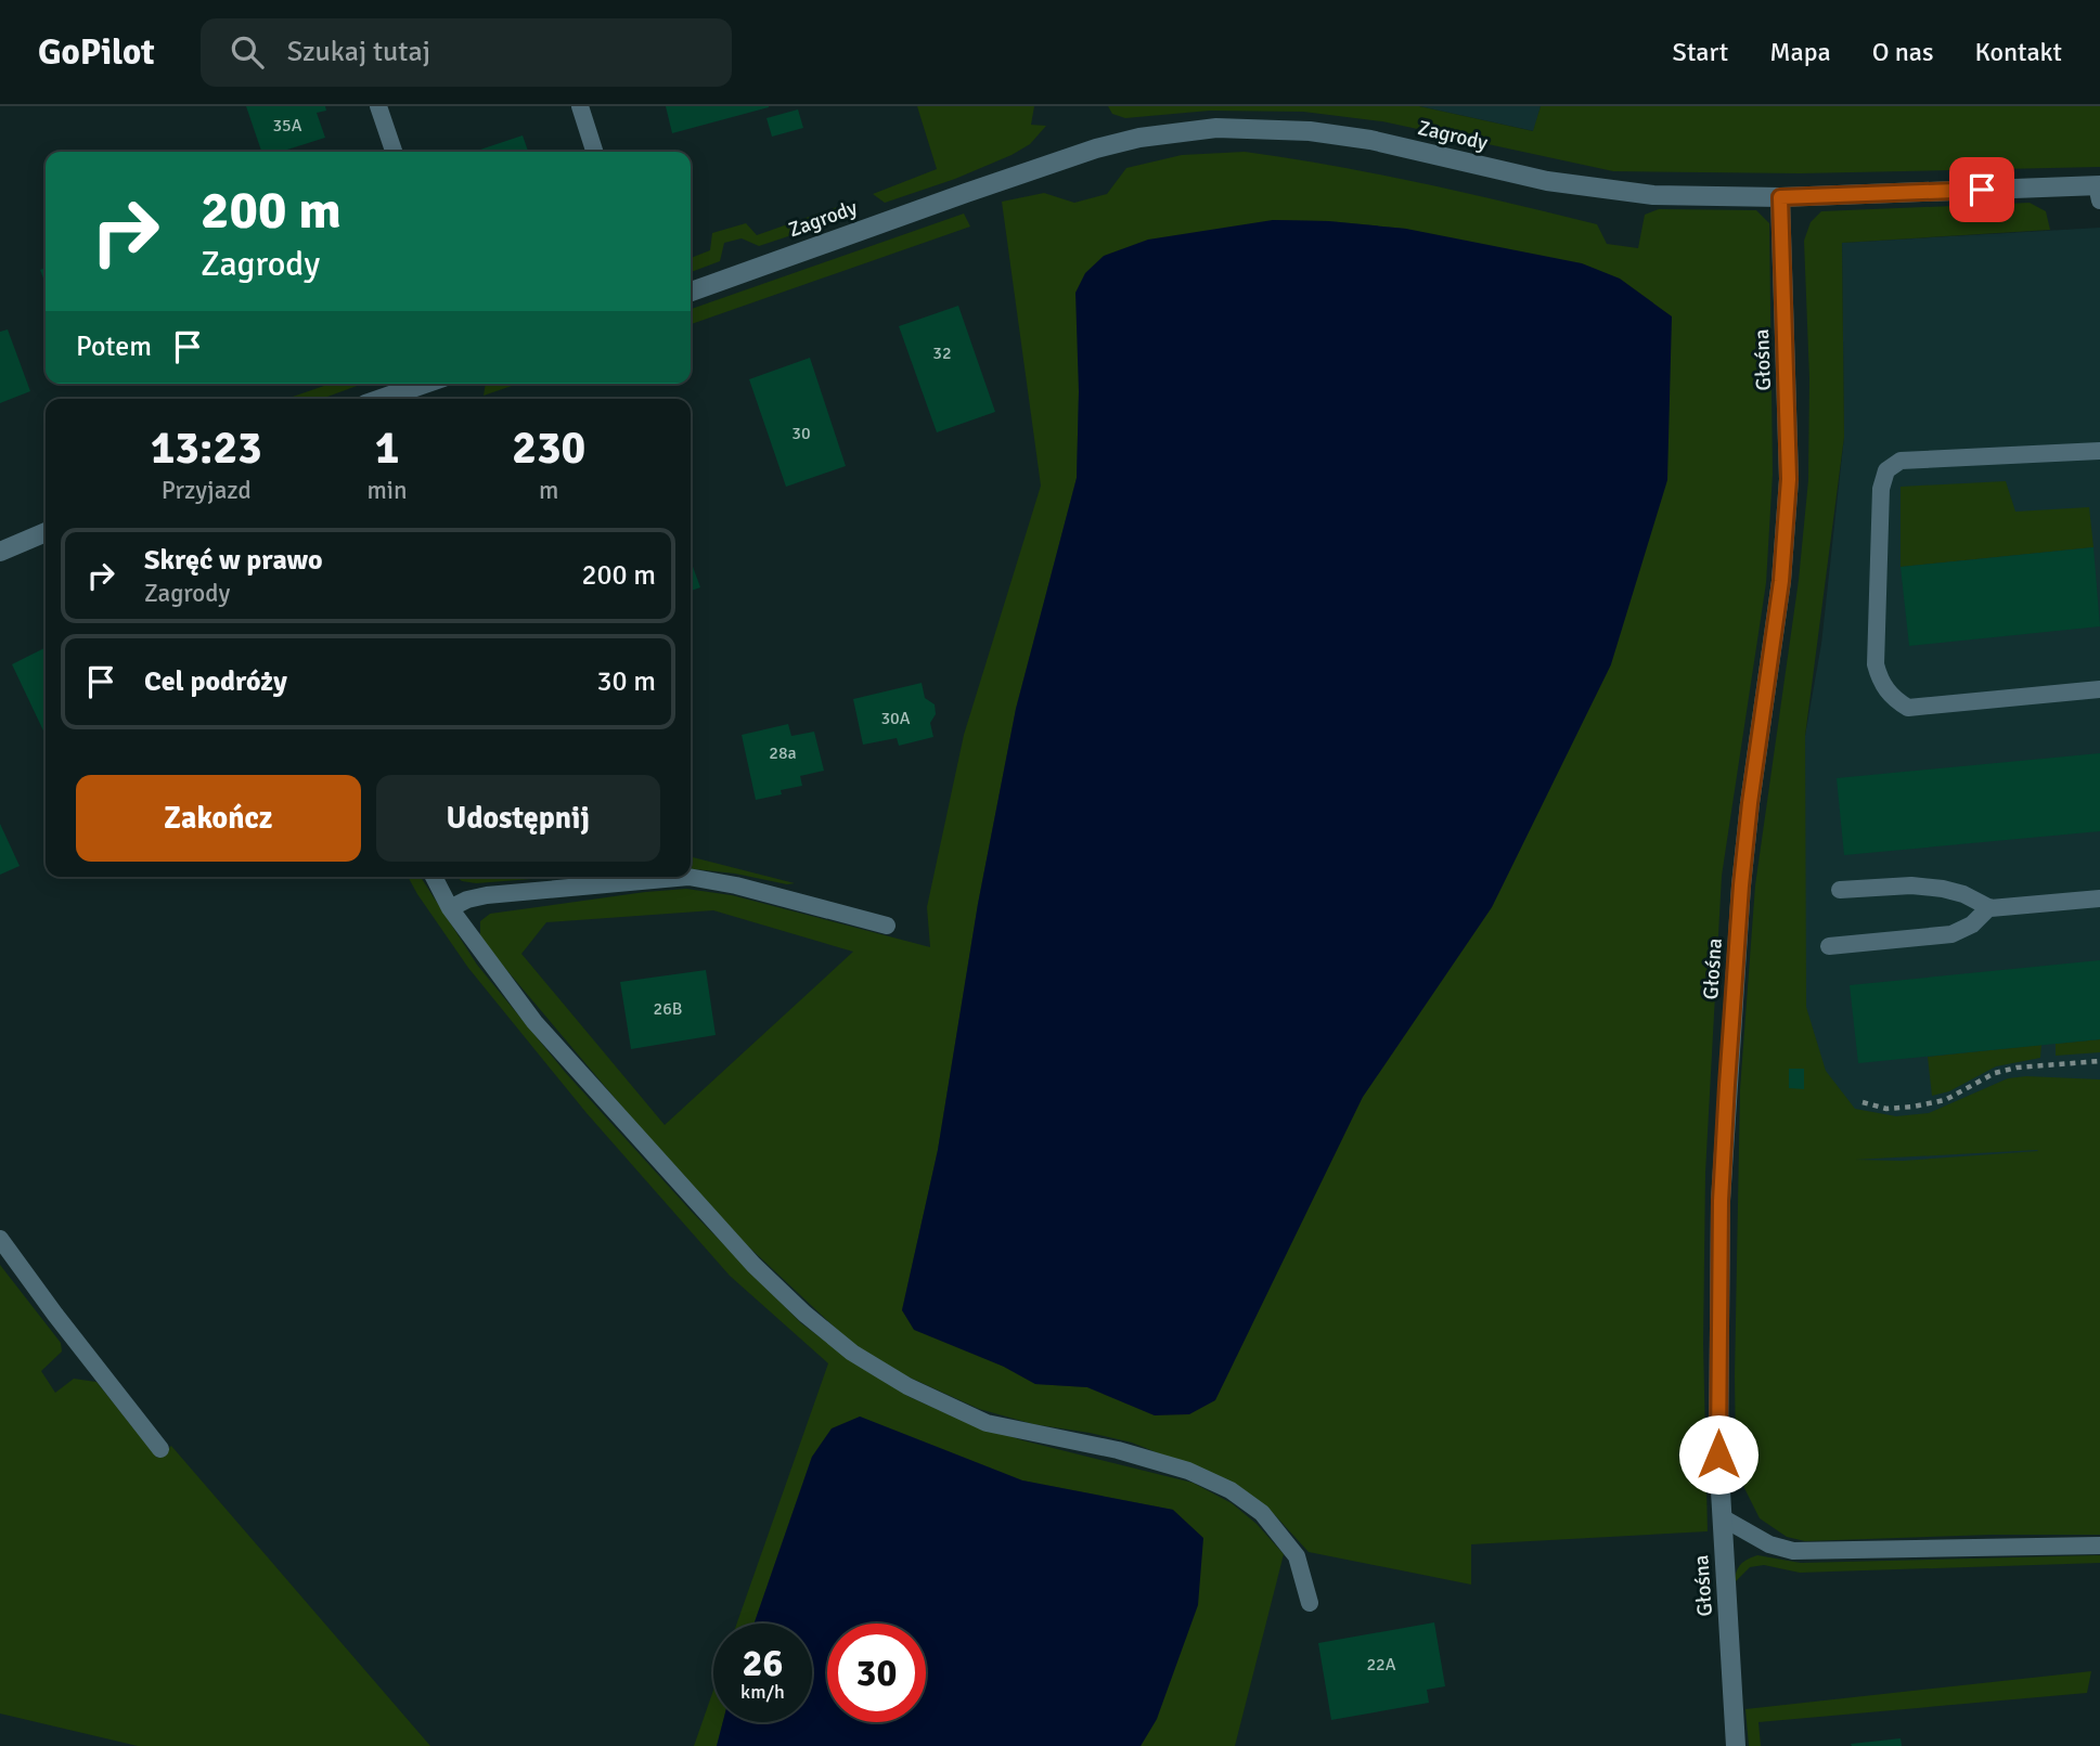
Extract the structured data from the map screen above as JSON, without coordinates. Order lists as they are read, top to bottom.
{
  "streets": {
    "street": ["Zagrody", "Głośna"]
  },
  "crossings": [
    ["Zagrody", "Głośna"]
  ],
  "house_numbers": [
    "35A",
    "32",
    "30",
    "30A",
    "28a",
    "26B",
    "22A"
  ],
  "page": {
    "header": "GoPilot",
    "search": "Szukaj tutaj",
    "nav": [
      "Start",
      "Mapa",
      "O nas",
      "Kontakt"
    ],
    "turn": ["200 m", "Zagrody"],
    "then": "Potem",
    "eta": [
      "13:23",
      "Przyjazd",
      "1",
      "min",
      "230",
      "m"
    ],
    "list": [
      {
        "name": "Skręć w prawo",
        "note": "Zagrody",
        "value": "200 m"
      },
      {
        "name": "Cel podróży",
        "value": "30 m"
      }
    ],
    "buttons": ["Zakończ", "Udostępnij"],
    "speed": "26 km/h",
    "limit": "30"
  }
}
